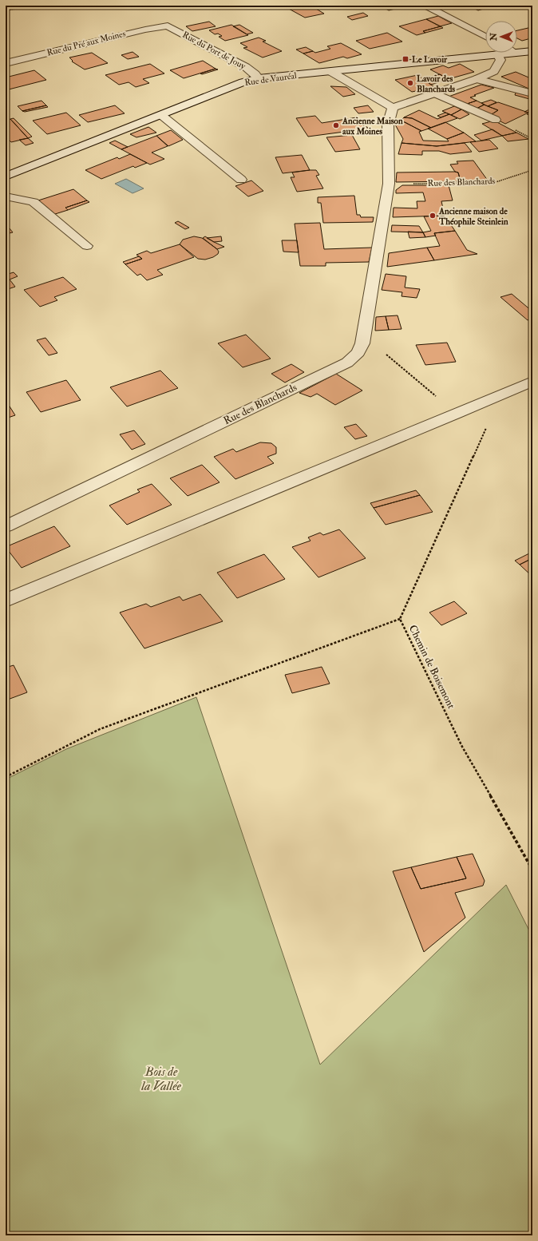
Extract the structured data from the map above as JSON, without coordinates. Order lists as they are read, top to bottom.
{
  "streets": {
    "street": [
      "Rue du Pré aux Moines",
      "Rue du Port de Jouy",
      "Rue de Vauréal",
      "Rue des Blanchards"
    ],
    "path": ["Chemin de Boisemont"]
  },
  "crossings": [
    ["Rue du Pré aux Moines", "Rue du Port de Jouy"],
    ["Rue du Port de Jouy", "Rue de Vauréal"]
  ],
  "parks": ["Bois de la Vallée"],
  "places": {
    "transit": ["Le Lavoir"],
    "other": ["Lavoir des Blanchards", "Ancienne Maison aux Moines", "Ancienne maison de Théophile Steinlein"]
  },
  "north": "left"
}
